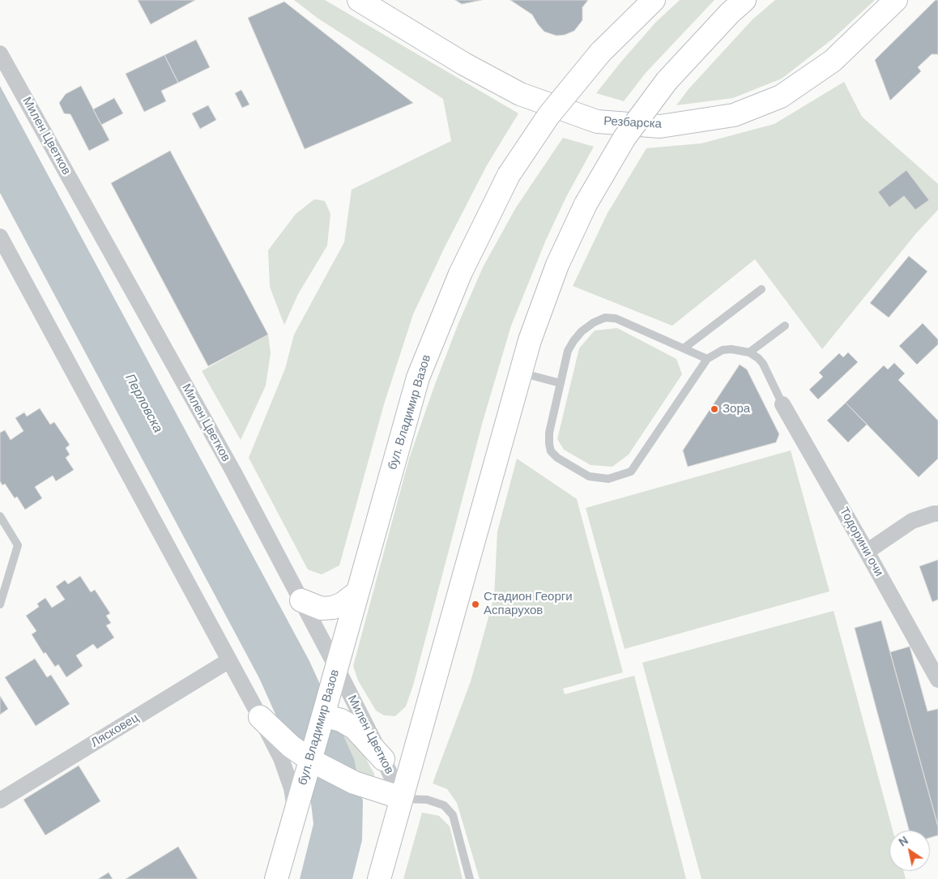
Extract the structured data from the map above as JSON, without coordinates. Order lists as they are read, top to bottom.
{
  "streets": {
    "main road": ["Резбарска", "бул. Владимир Вазов"],
    "street": ["Милен Цветков", "Тодорини очи", "Лясковец"]
  },
  "crossings": [
    ["Милен Цветков", "бул. Владимир Вазов"]
  ],
  "water": ["Перловска"],
  "places": ["Зора", "Стадион Георги Аспарухов"],
  "north": "top left"
}
